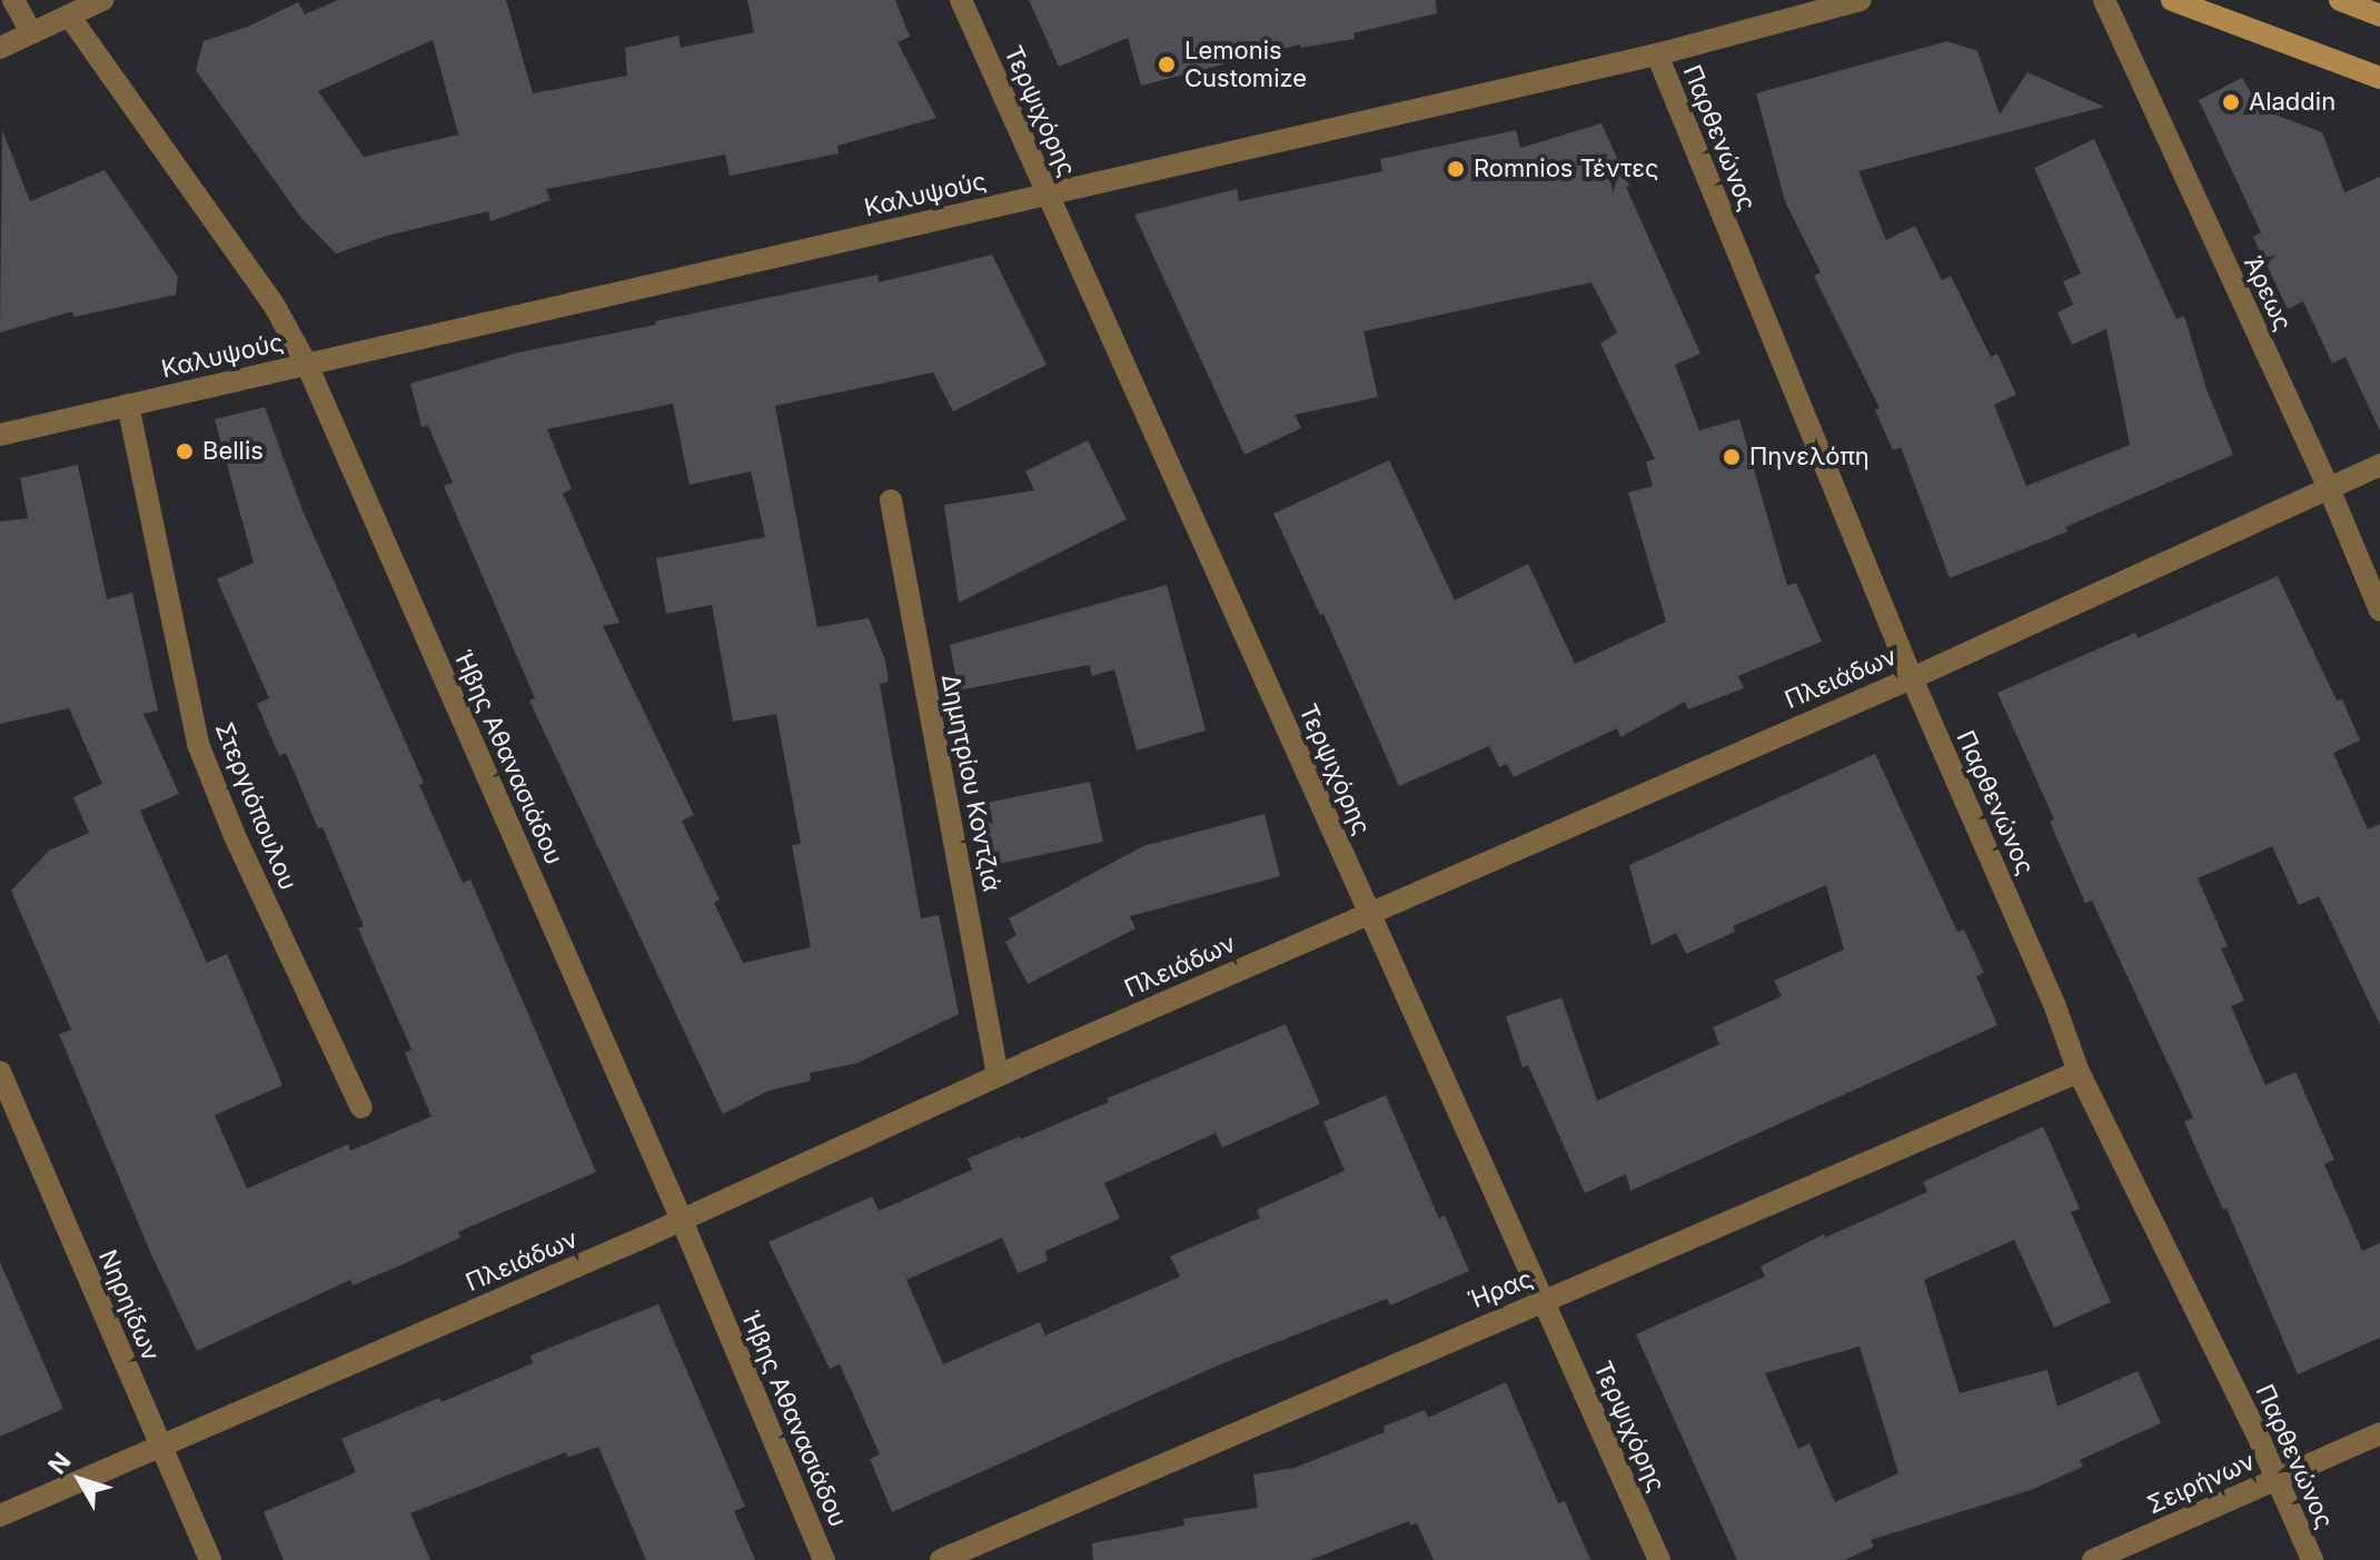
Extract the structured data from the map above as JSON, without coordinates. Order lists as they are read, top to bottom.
{
  "streets": {
    "street": [
      "Τερψιχόρης",
      "Παρθενώνος",
      "Καλυψούς",
      "Άρεως",
      "Πλειάδων",
      "Ήβης Αθανασιάδου",
      "Δημητρίου Κοντζιά",
      "Στεργιόπουλου",
      "Ήρας",
      "Νηρηίδων",
      "Σειρήνων"
    ]
  },
  "crossings": [
    ["Τερψιχόρης", "Καλυψούς"],
    ["Τερψιχόρης", "Πλειάδων"],
    ["Τερψιχόρης", "Ήρας"],
    ["Παρθενώνος", "Καλυψούς"],
    ["Παρθενώνος", "Πλειάδων"],
    ["Παρθενώνος", "Ήρας"],
    ["Παρθενώνος", "Σειρήνων"],
    ["Καλυψούς", "Ήβης Αθανασιάδου"],
    ["Καλυψούς", "Στεργιόπουλου"],
    ["Άρεως", "Πλειάδων"],
    ["Πλειάδων", "Ήβης Αθανασιάδου"],
    ["Πλειάδων", "Δημητρίου Κοντζιά"],
    ["Πλειάδων", "Νηρηίδων"]
  ],
  "places": [
    "Lemonis Customize",
    "Aladdin",
    "Romnios Τέντες",
    "Bellis",
    "Πηνελόπη"
  ],
  "north": "top left"
}
